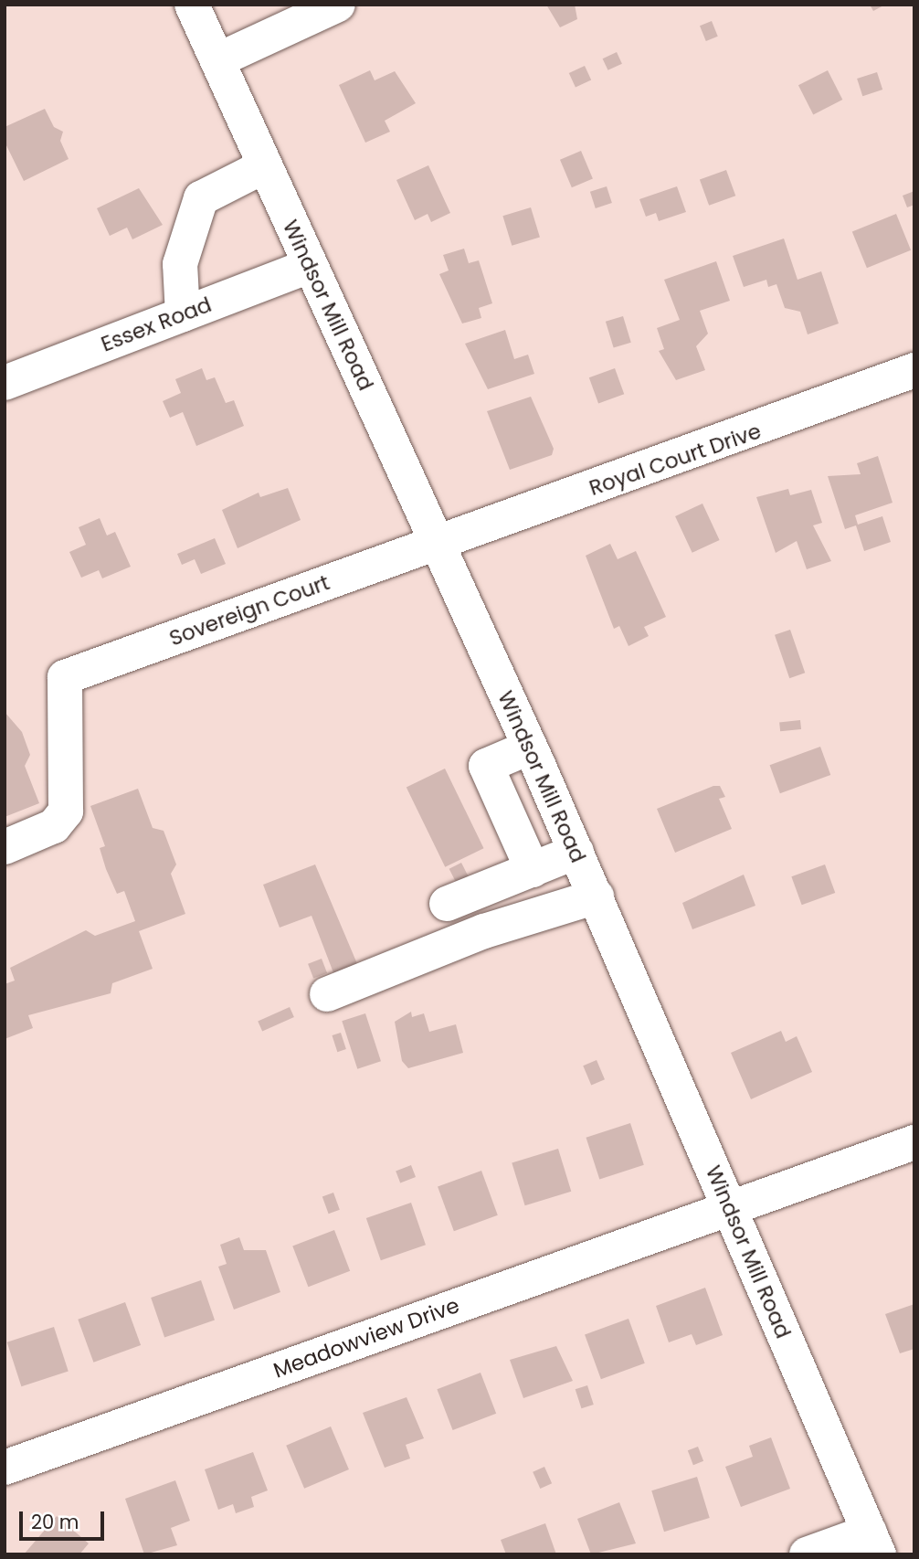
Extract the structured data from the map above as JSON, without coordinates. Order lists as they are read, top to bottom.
{
  "streets": {
    "street": [
      "Windsor Mill Road",
      "Essex Road",
      "Royal Court Drive",
      "Sovereign Court",
      "Meadowview Drive"
    ]
  },
  "crossings": [
    ["Windsor Mill Road", "Essex Road"],
    ["Windsor Mill Road", "Royal Court Drive"],
    ["Windsor Mill Road", "Sovereign Court"],
    ["Windsor Mill Road", "Meadowview Drive"],
    ["Royal Court Drive", "Sovereign Court"]
  ],
  "scale_bar": "20 m"
}
